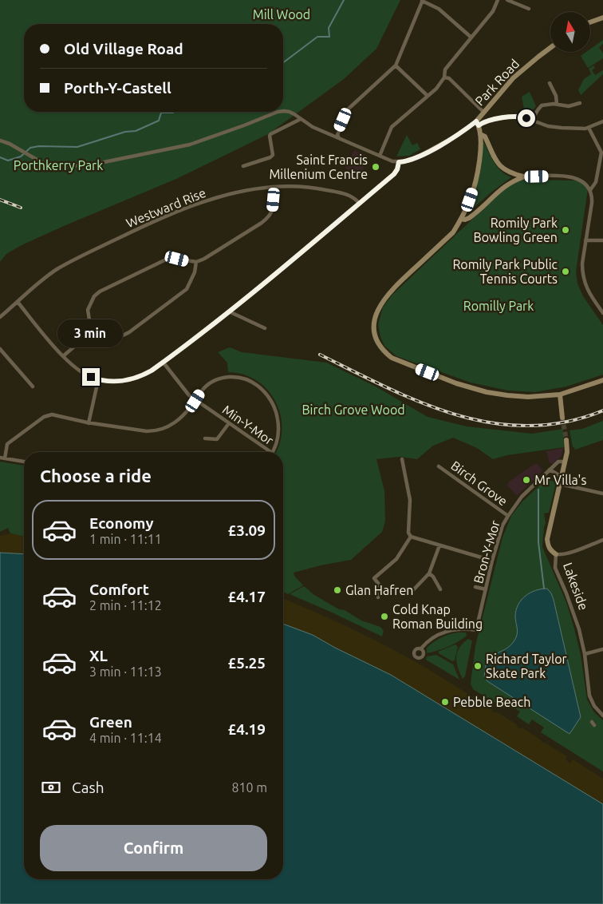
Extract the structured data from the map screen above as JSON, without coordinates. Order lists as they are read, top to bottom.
{
  "streets": {
    "street": [
      "Park Road",
      "Westward Rise",
      "Min-Y-Mor",
      "Birch Grove",
      "Bron-Y-Mor",
      "Lakeside"
    ]
  },
  "crossings": [
    ["Birch Grove", "Bron-Y-Mor"],
    ["Bron-Y-Mor", "Lakeside"]
  ],
  "parks": [
    "Mill Wood",
    "Porthkerry Park",
    "Romilly Park",
    "Birch Grove Wood"
  ],
  "places": [
    "Saint Francis Millenium Centre",
    "Romily Park Bowling Green",
    "Romily Park Public Tennis Courts",
    "Mr Villa's",
    "Glan Hafren",
    "Cold Knap Roman Building",
    "Richard Taylor Skate Park",
    "Pebble Beach"
  ],
  "north": "top",
  "page": {
    "banner": ["Old Village Road", "Porth-Y-Castell"],
    "bubble": "3 min",
    "heading": "Choose a ride",
    "list": [
      {
        "name": "Economy",
        "note": "1 min · 11:11",
        "value": "£3.09"
      },
      {
        "name": "Comfort",
        "note": "2 min · 11:12",
        "value": "£4.17"
      },
      {
        "name": "XL",
        "note": "3 min · 11:13",
        "value": "£5.25"
      },
      {
        "name": "Green",
        "note": "4 min · 11:14",
        "value": "£4.19"
      }
    ],
    "pay": ["Cash", "810 m"],
    "buttons": "Confirm"
  }
}
